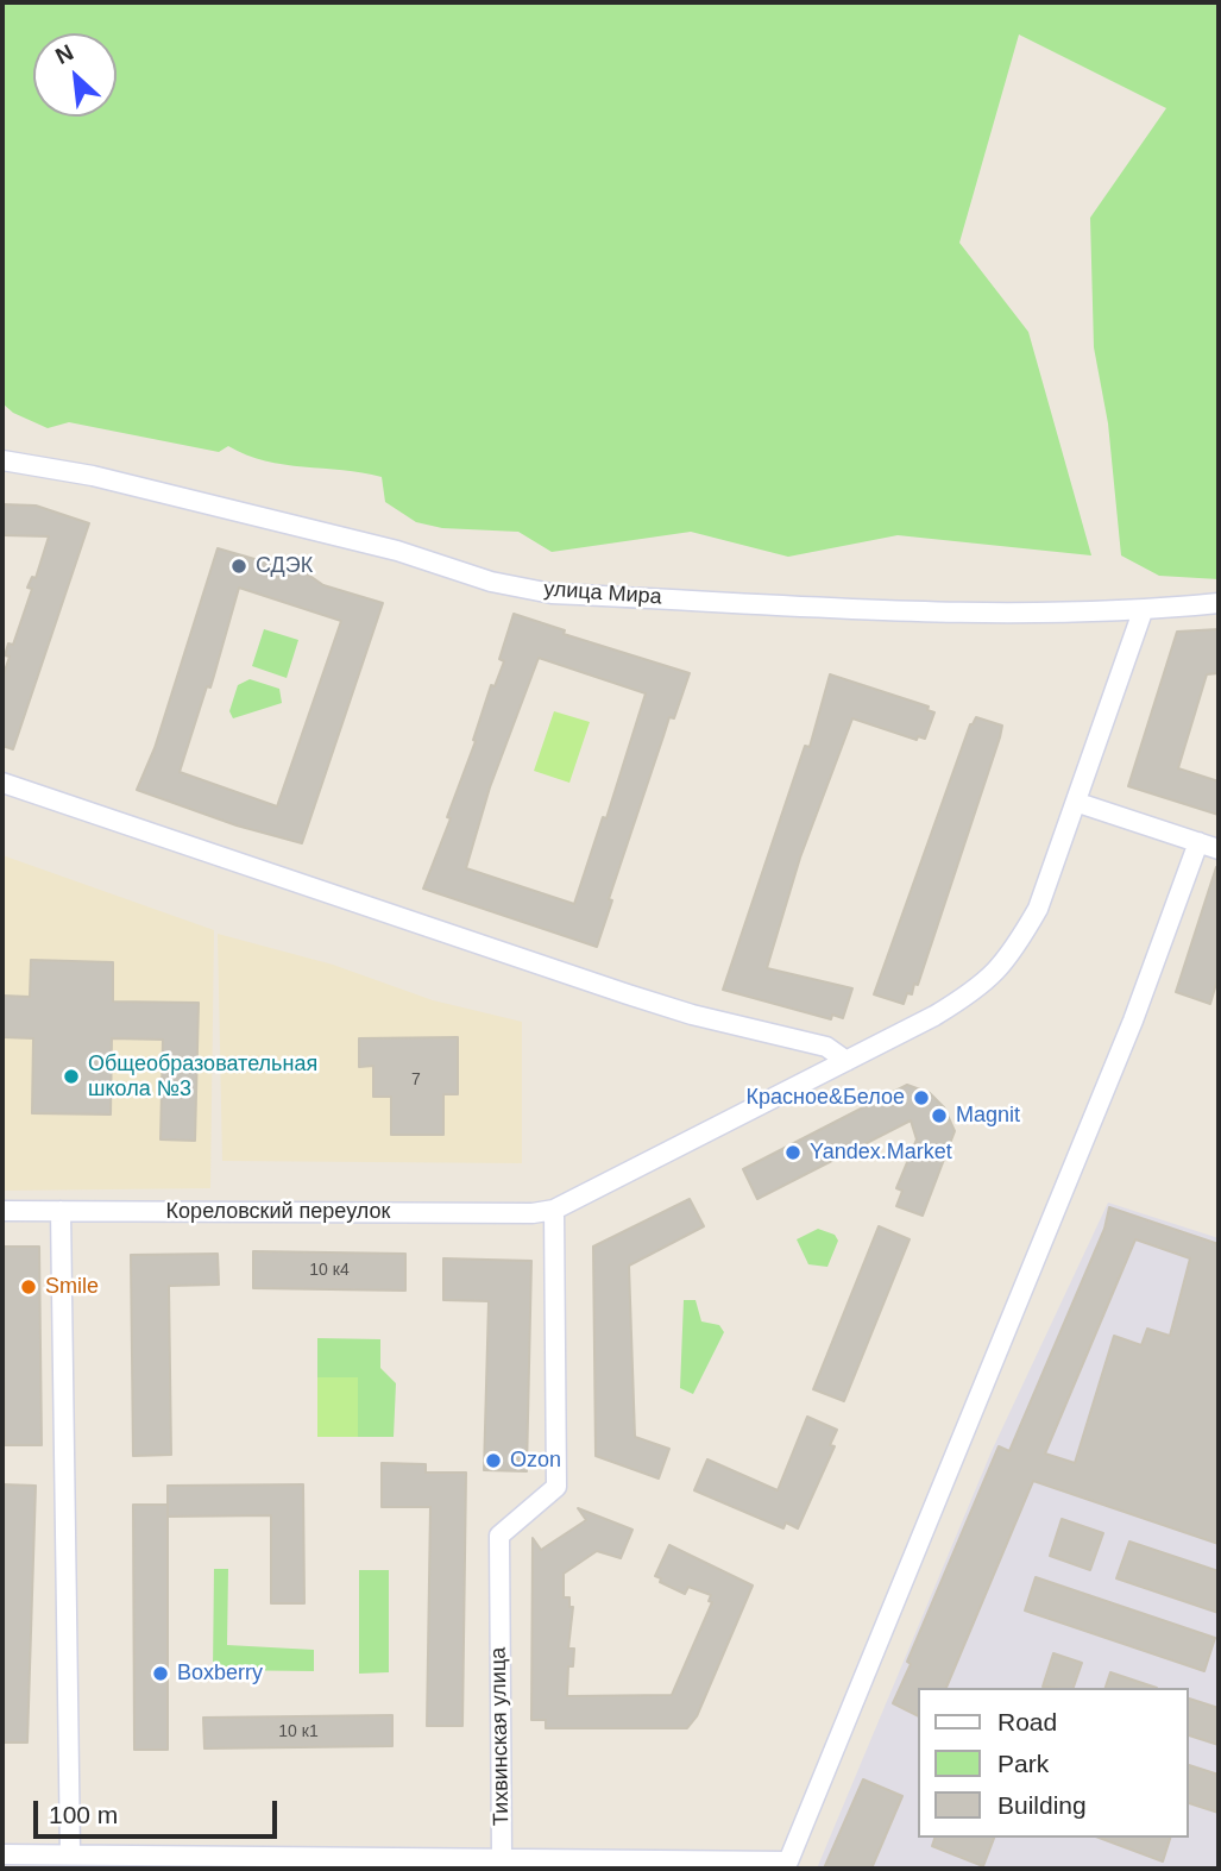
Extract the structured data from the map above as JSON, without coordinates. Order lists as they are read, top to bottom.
{
  "streets": {
    "street": ["улица Мира", "Кореловский переулок", "Тихвинская улица"]
  },
  "crossings": [
    ["Кореловский переулок", "Тихвинская улица"]
  ],
  "places": [
    "СДЭК",
    "Общеобразовательная школа №3",
    "Красное&Белое",
    "Magnit",
    "Yandex.Market",
    "Smile",
    "Ozon",
    "Boxberry"
  ],
  "house_numbers": ["7", "10 к4", "10 к1"],
  "legend": ["Road", "Park", "Building"],
  "scale_bar": "100 m",
  "north": "top left"
}
